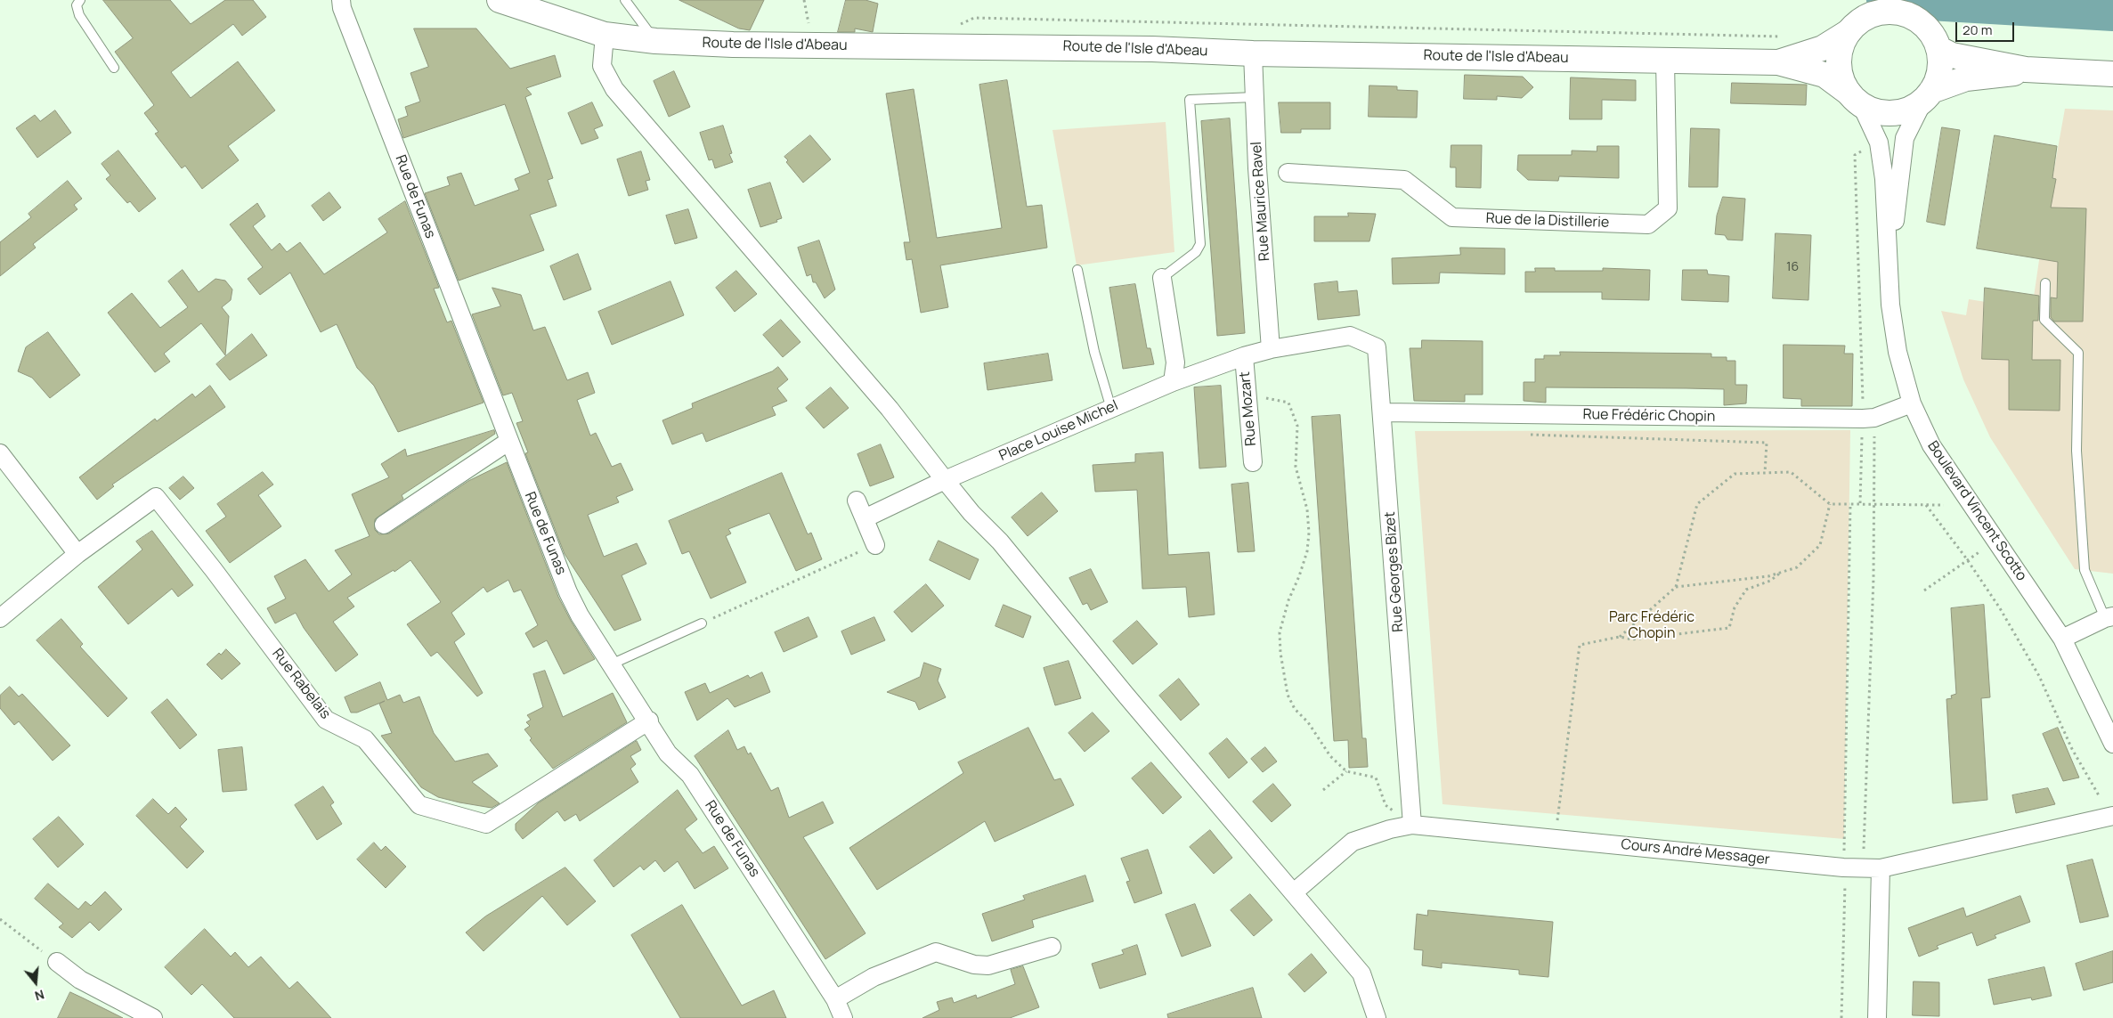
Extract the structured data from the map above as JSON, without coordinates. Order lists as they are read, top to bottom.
{
  "streets": {
    "street": [
      "Route de l'Isle d'Abeau",
      "Rue de Funas",
      "Rue Maurice Ravel",
      "Rue de la Distillerie",
      "Rue Mozart",
      "Rue Frédéric Chopin",
      "Place Louise Michel",
      "Boulevard Vincent Scotto",
      "Rue Georges Bizet",
      "Rue Rabelais",
      "Cours André Messager"
    ]
  },
  "crossings": [
    ["Route de l'Isle d'Abeau", "Rue Maurice Ravel"],
    ["Route de l'Isle d'Abeau", "Rue de la Distillerie"],
    ["Route de l'Isle d'Abeau", "Boulevard Vincent Scotto"],
    ["Rue de Funas", "Rue Rabelais"],
    ["Rue Maurice Ravel", "Place Louise Michel"],
    ["Rue Mozart", "Place Louise Michel"],
    ["Rue Frédéric Chopin", "Boulevard Vincent Scotto"],
    ["Rue Frédéric Chopin", "Rue Georges Bizet"],
    ["Place Louise Michel", "Rue Georges Bizet"],
    ["Rue Georges Bizet", "Cours André Messager"]
  ],
  "parks": ["Parc Frédéric Chopin"],
  "house_numbers": ["16"],
  "scale_bar": "20 m",
  "north": "bottom"
}
